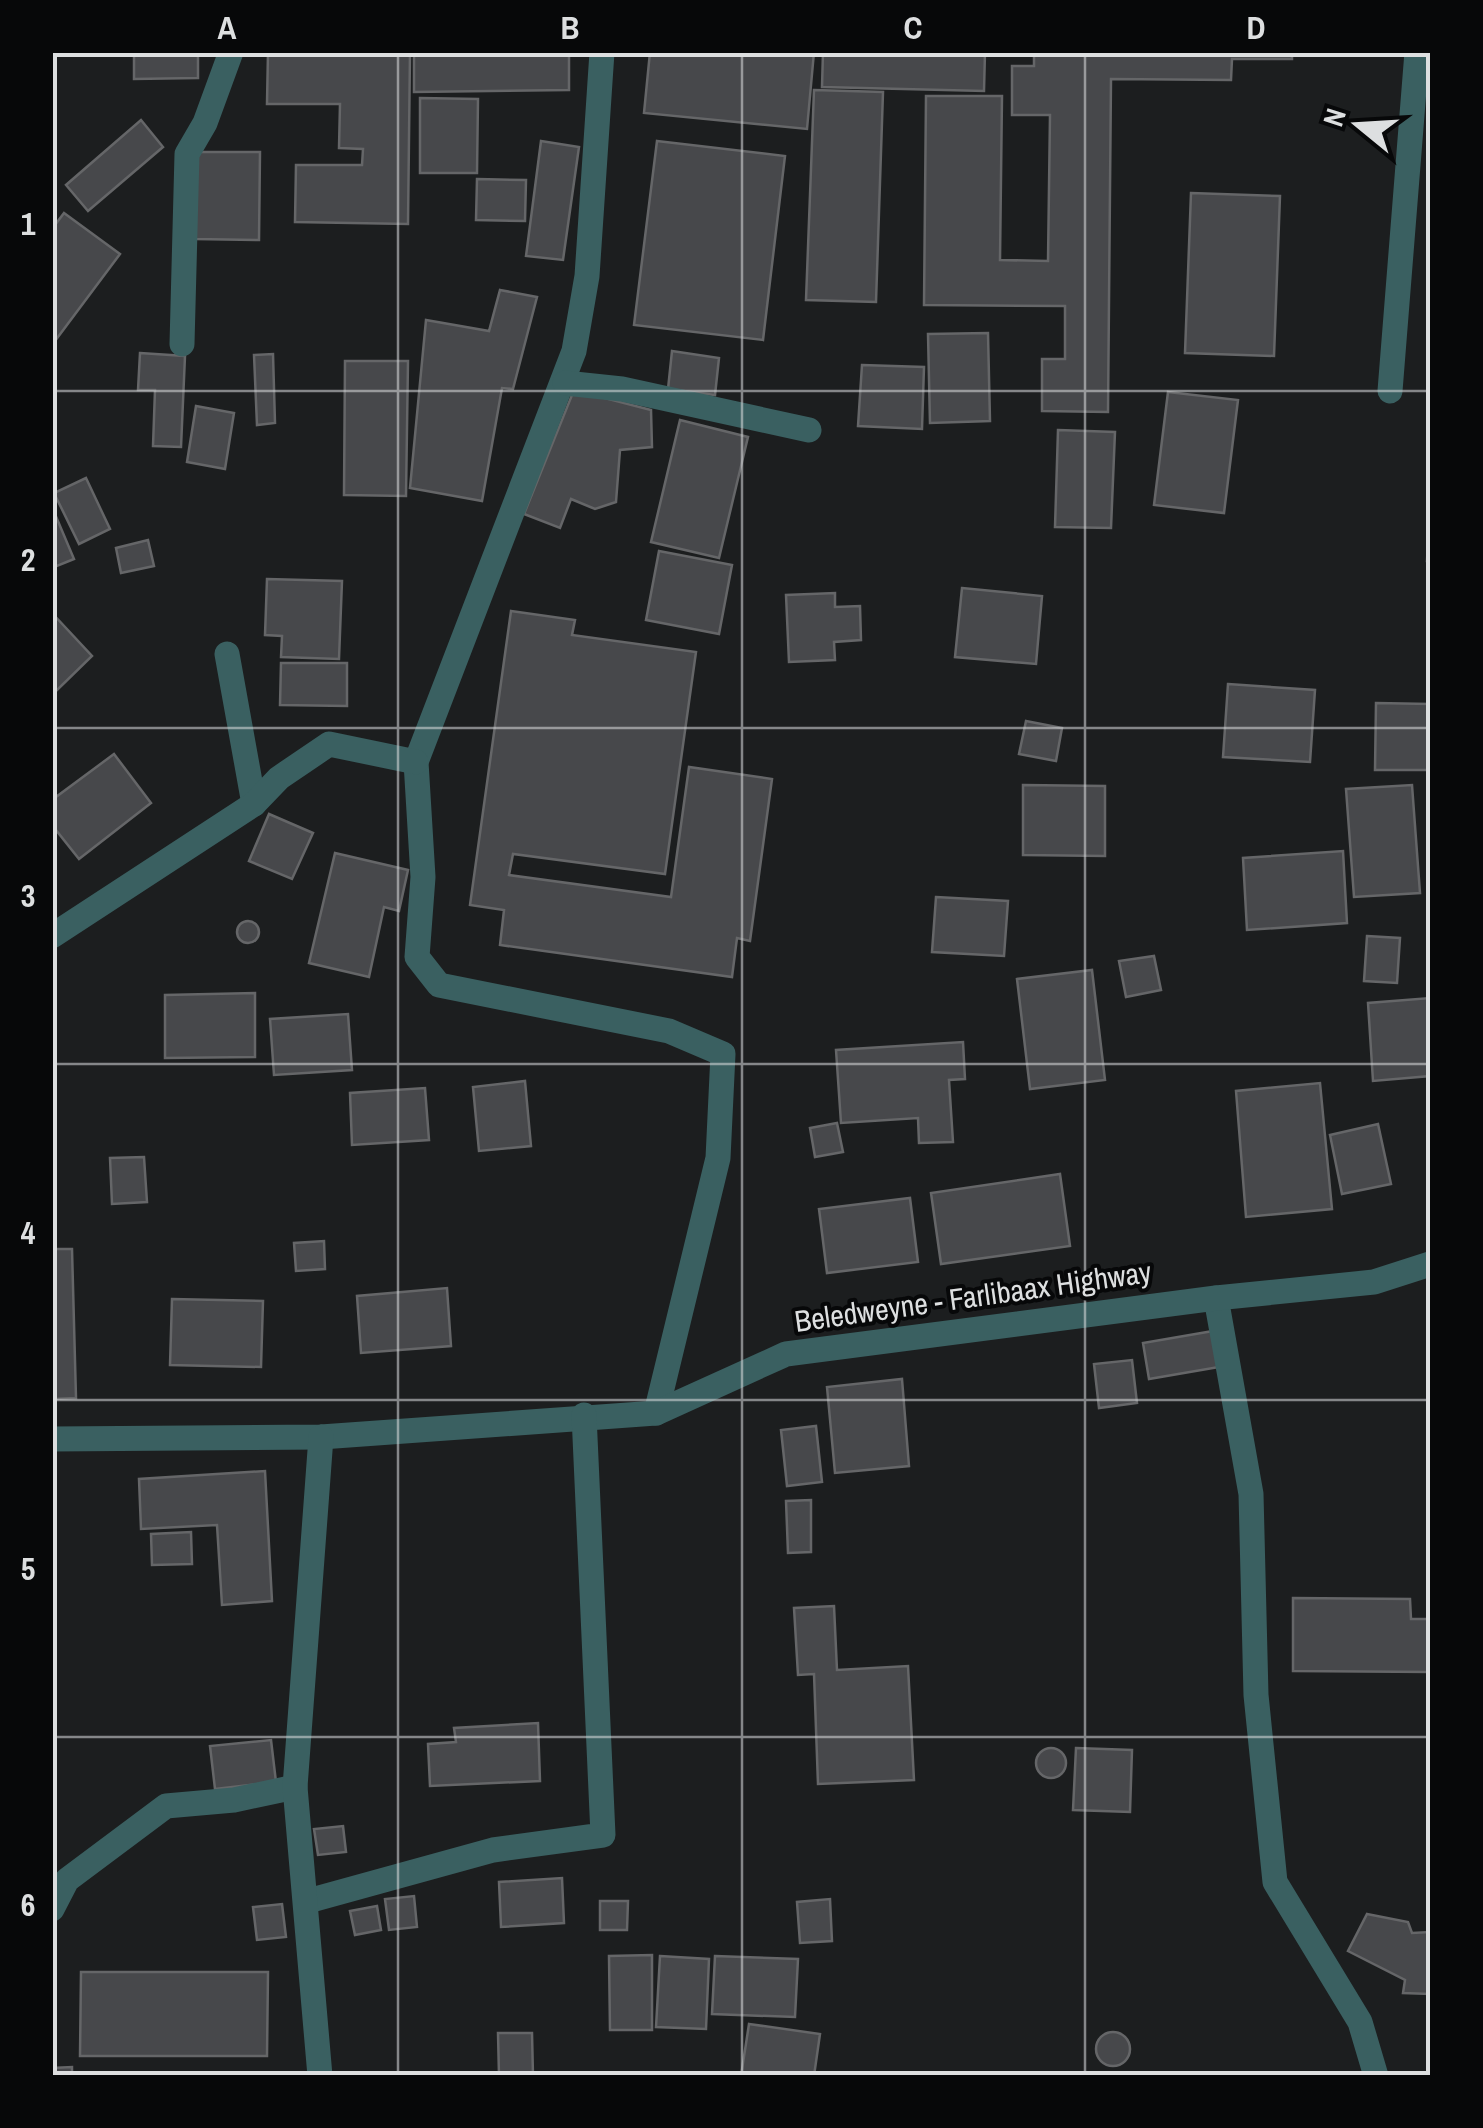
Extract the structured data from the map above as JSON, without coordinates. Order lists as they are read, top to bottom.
{
  "streets": {
    "street": ["Beledweyne - Farlibaax Highway"]
  },
  "north": "left",
  "grid": {
    "columns": [
      "A",
      "B",
      "C",
      "D"
    ],
    "rows": [
      "1",
      "2",
      "3",
      "4",
      "5",
      "6"
    ]
  }
}
